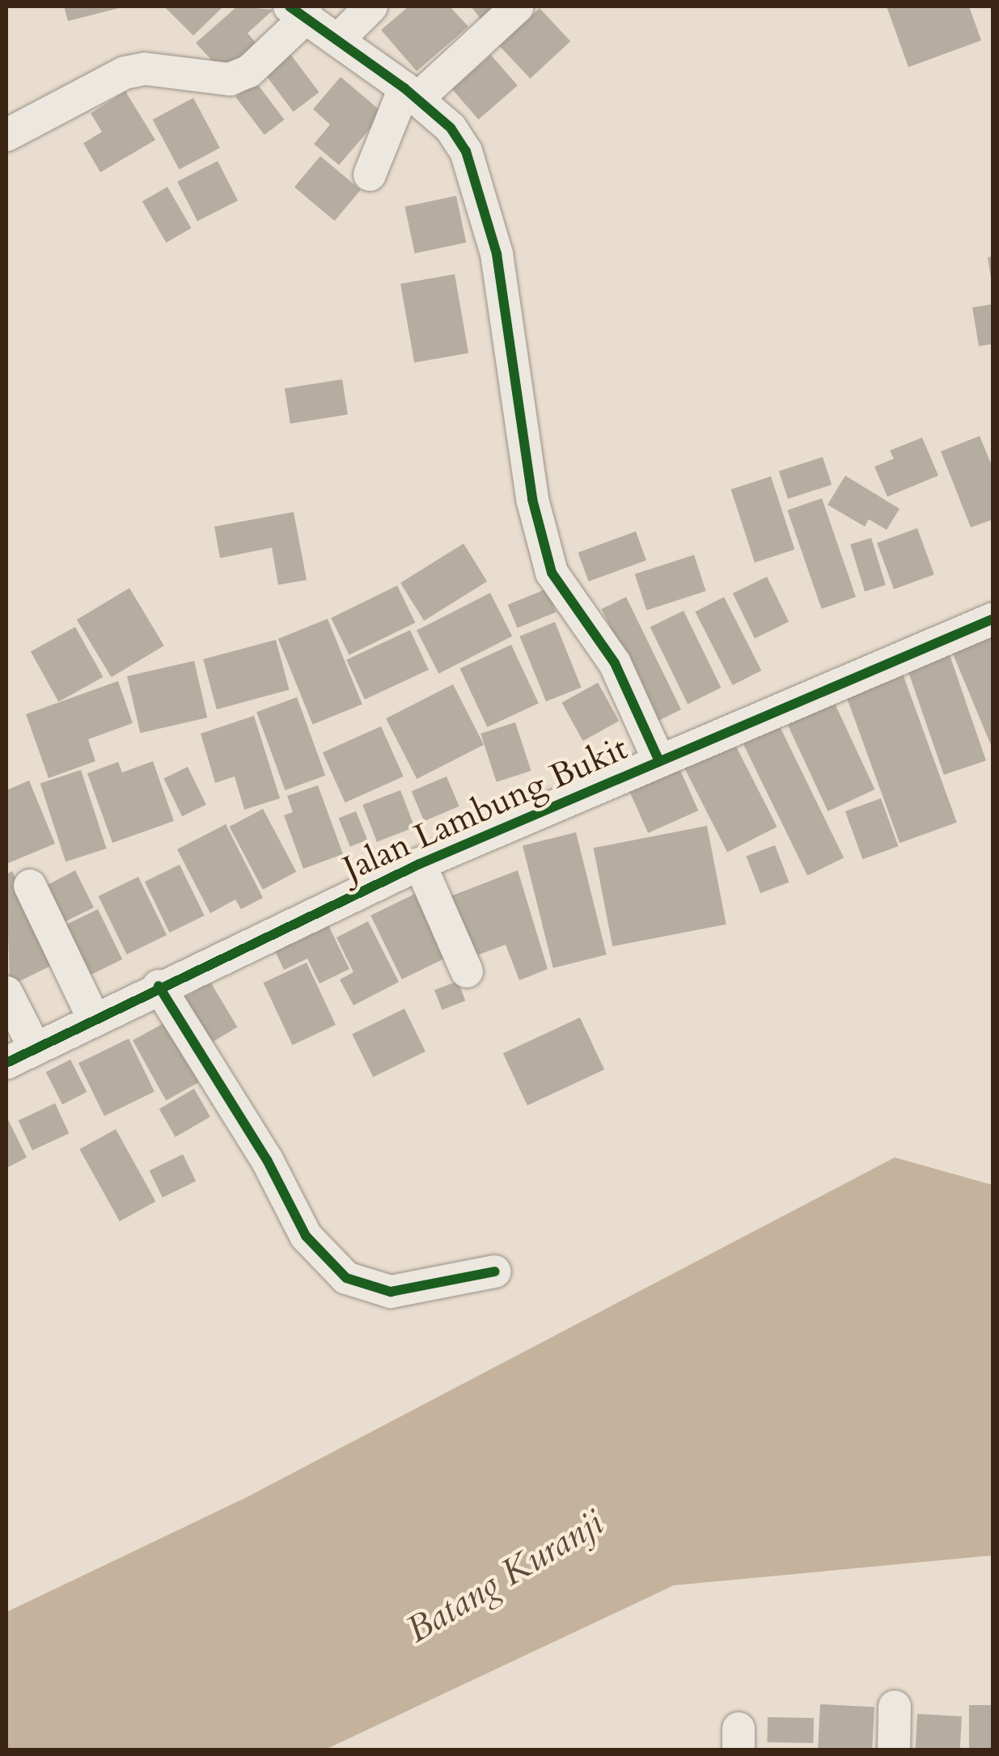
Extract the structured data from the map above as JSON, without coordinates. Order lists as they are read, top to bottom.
{
  "streets": {
    "street": ["Jalan Lambung Bukit"]
  },
  "water": ["Batang Kuranji"]
}
